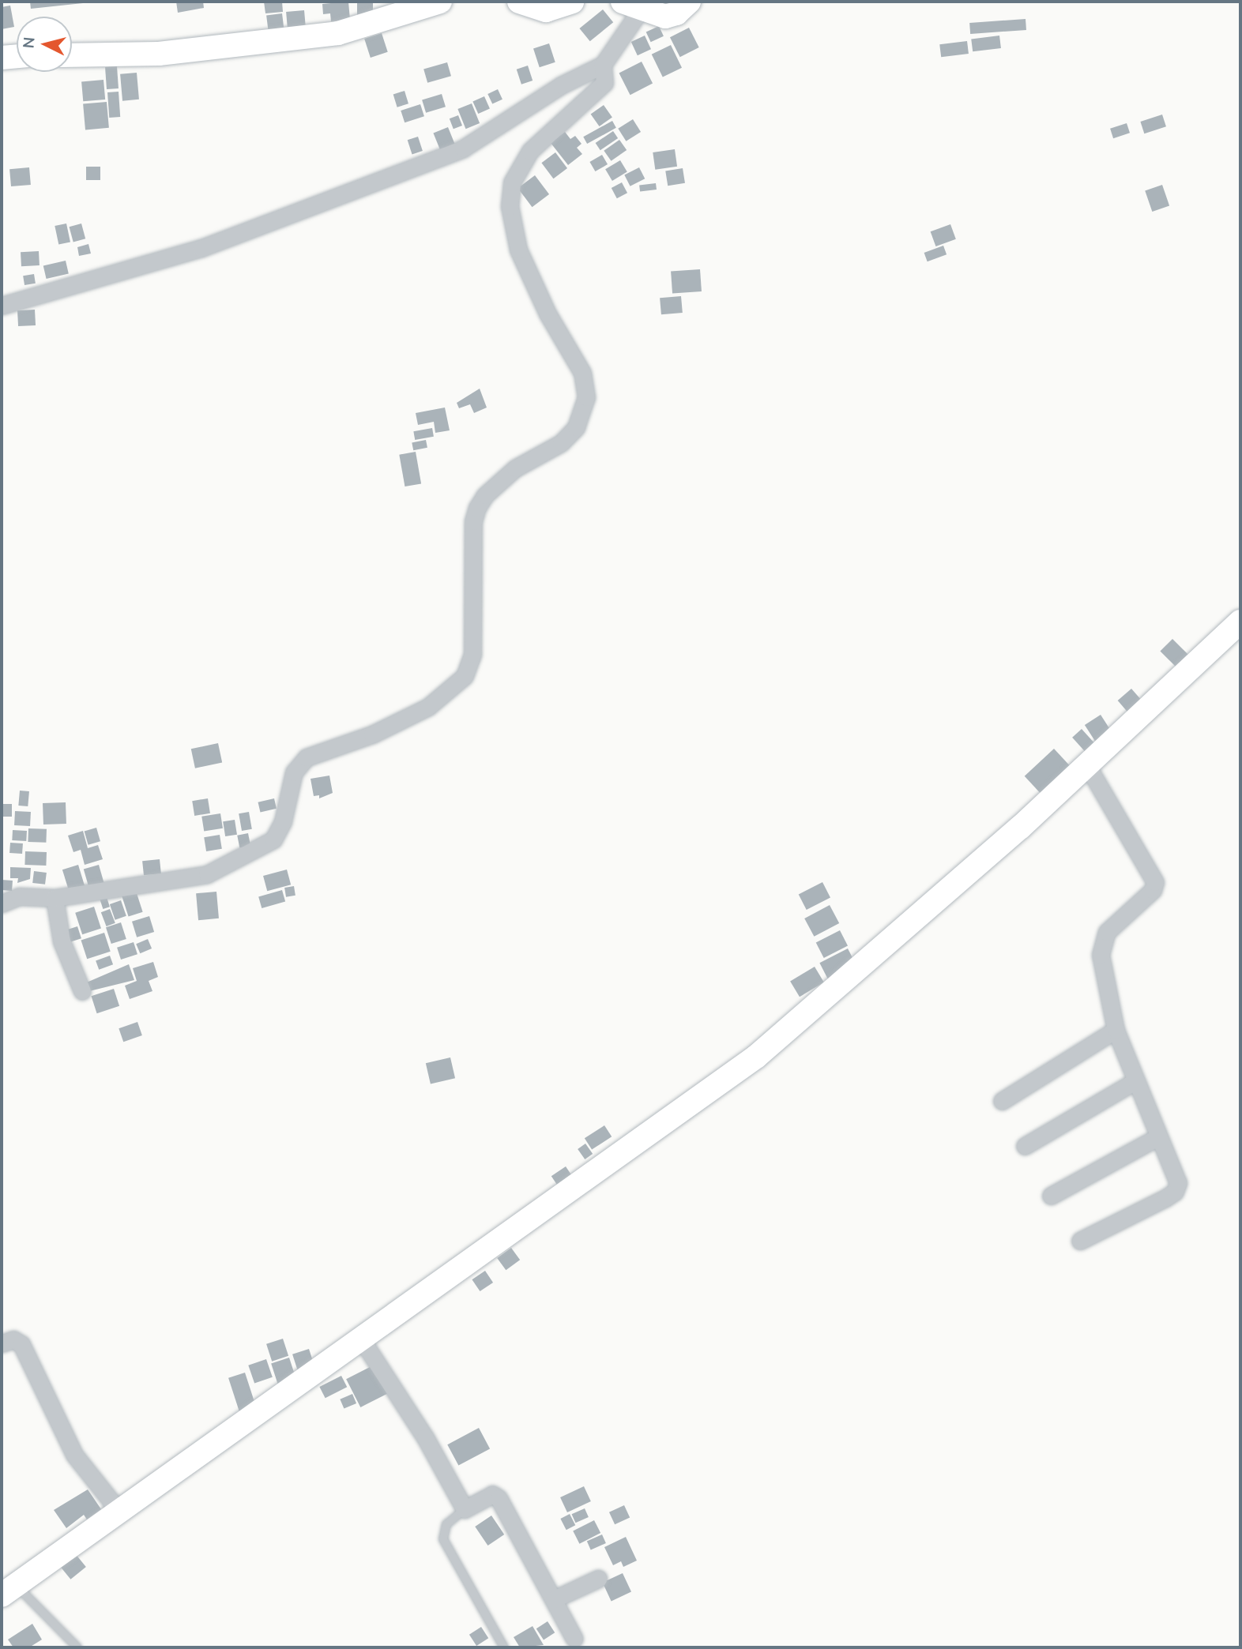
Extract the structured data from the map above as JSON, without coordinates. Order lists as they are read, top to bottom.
{
  "north": "left"
}
